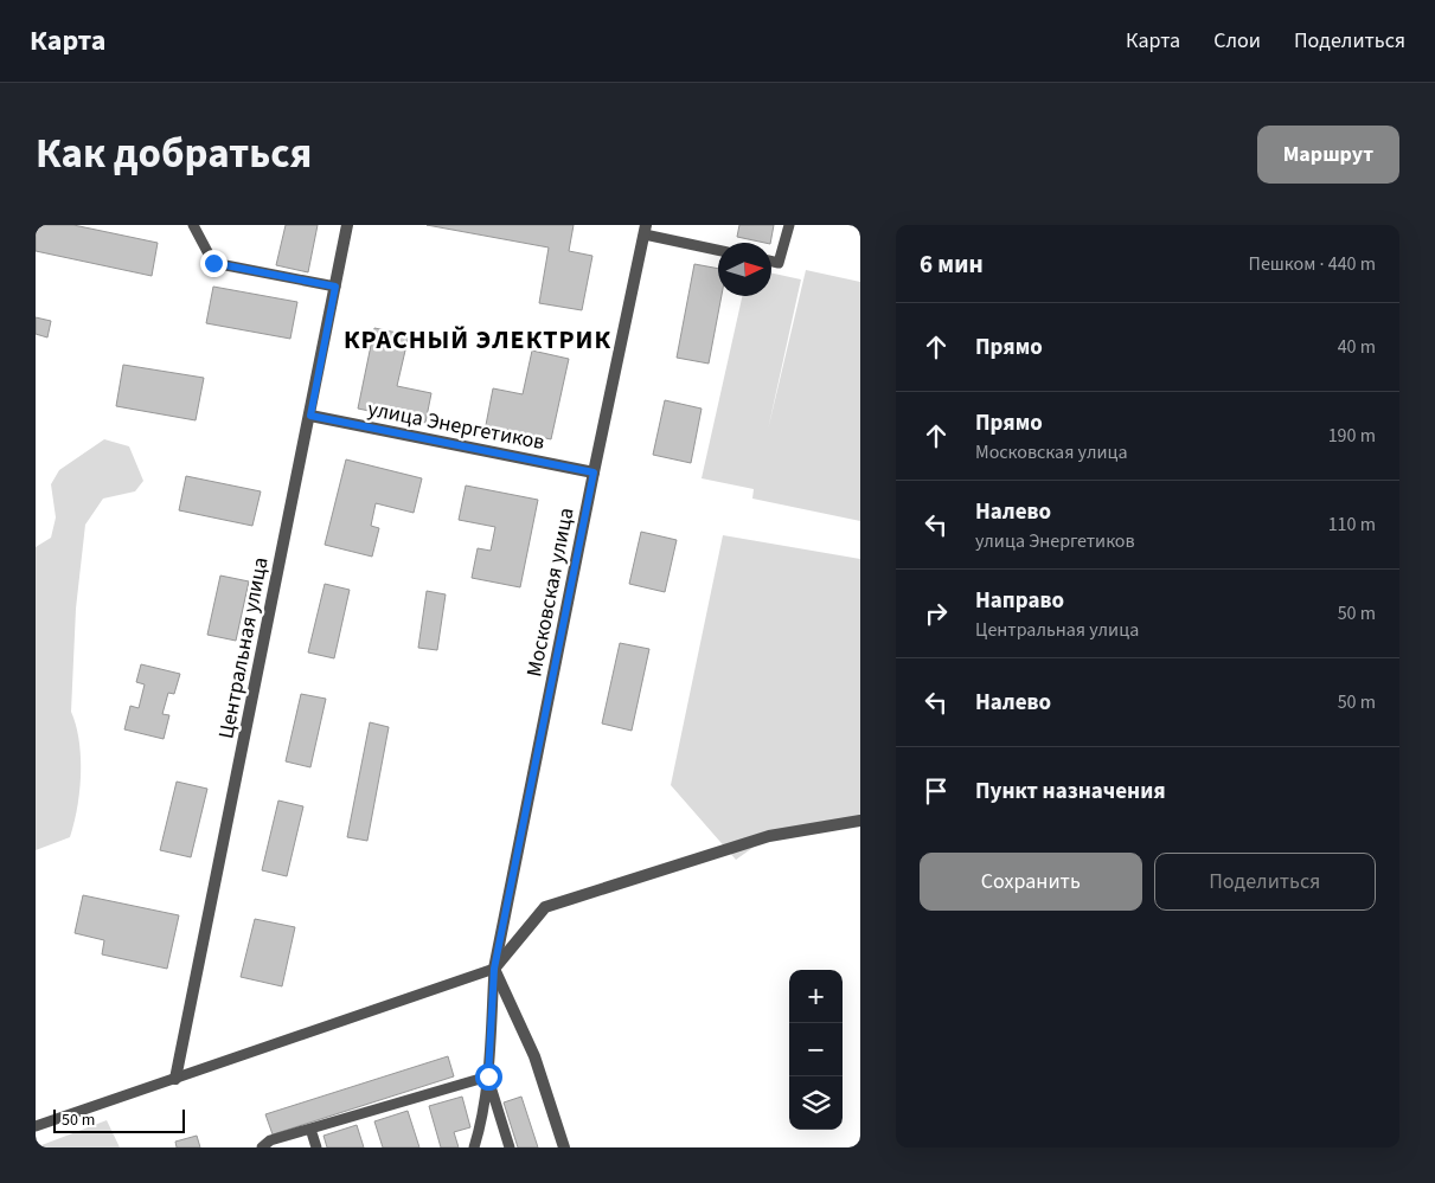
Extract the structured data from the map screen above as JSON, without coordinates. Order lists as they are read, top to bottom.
{
  "streets": {
    "street": ["улица Энергетиков", "Московская улица", "Центральная улица"]
  },
  "crossings": [
    ["улица Энергетиков", "Московская улица"],
    ["улица Энергетиков", "Центральная улица"]
  ],
  "districts": ["КРАСНЫЙ ЭЛЕКТРИК"],
  "scale_bar": "50 m",
  "north": "right",
  "page": {
    "header": "Карта",
    "nav": ["Карта", "Слои", "Поделиться"],
    "title": "Как добраться",
    "buttons": [
      "Маршрут",
      ["Сохранить", "Поделиться"]
    ],
    "heading": ["6 мин", "Пешком · 440 m"],
    "list": [
      ["Прямо", "40 m"],
      ["Прямо", "Московская улица", "190 m"],
      ["Налево", "улица Энергетиков", "110 m"],
      ["Направо", "Центральная улица", "50 m"],
      ["Налево", "50 m"],
      "Пункт назначения"
    ],
    "map_buttons": ["+", "−"],
    "scale": "50 m"
  }
}
